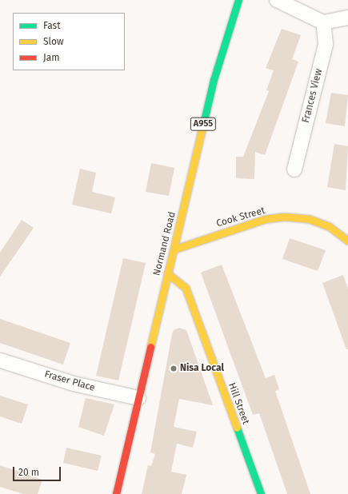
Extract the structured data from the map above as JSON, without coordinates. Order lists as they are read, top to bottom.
{
  "streets": {
    "main road": [
      "A955",
      "Cook Street",
      "Normand Road",
      "Hill Street"
    ],
    "street": ["Frances View", "Fraser Place"]
  },
  "crossings": [
    ["Cook Street", "Normand Road"],
    ["Normand Road", "Fraser Place"],
    ["Normand Road", "Hill Street"]
  ],
  "places": ["Nisa Local"],
  "legend": ["Fast", "Slow", "Jam"],
  "scale_bar": "20 m"
}
